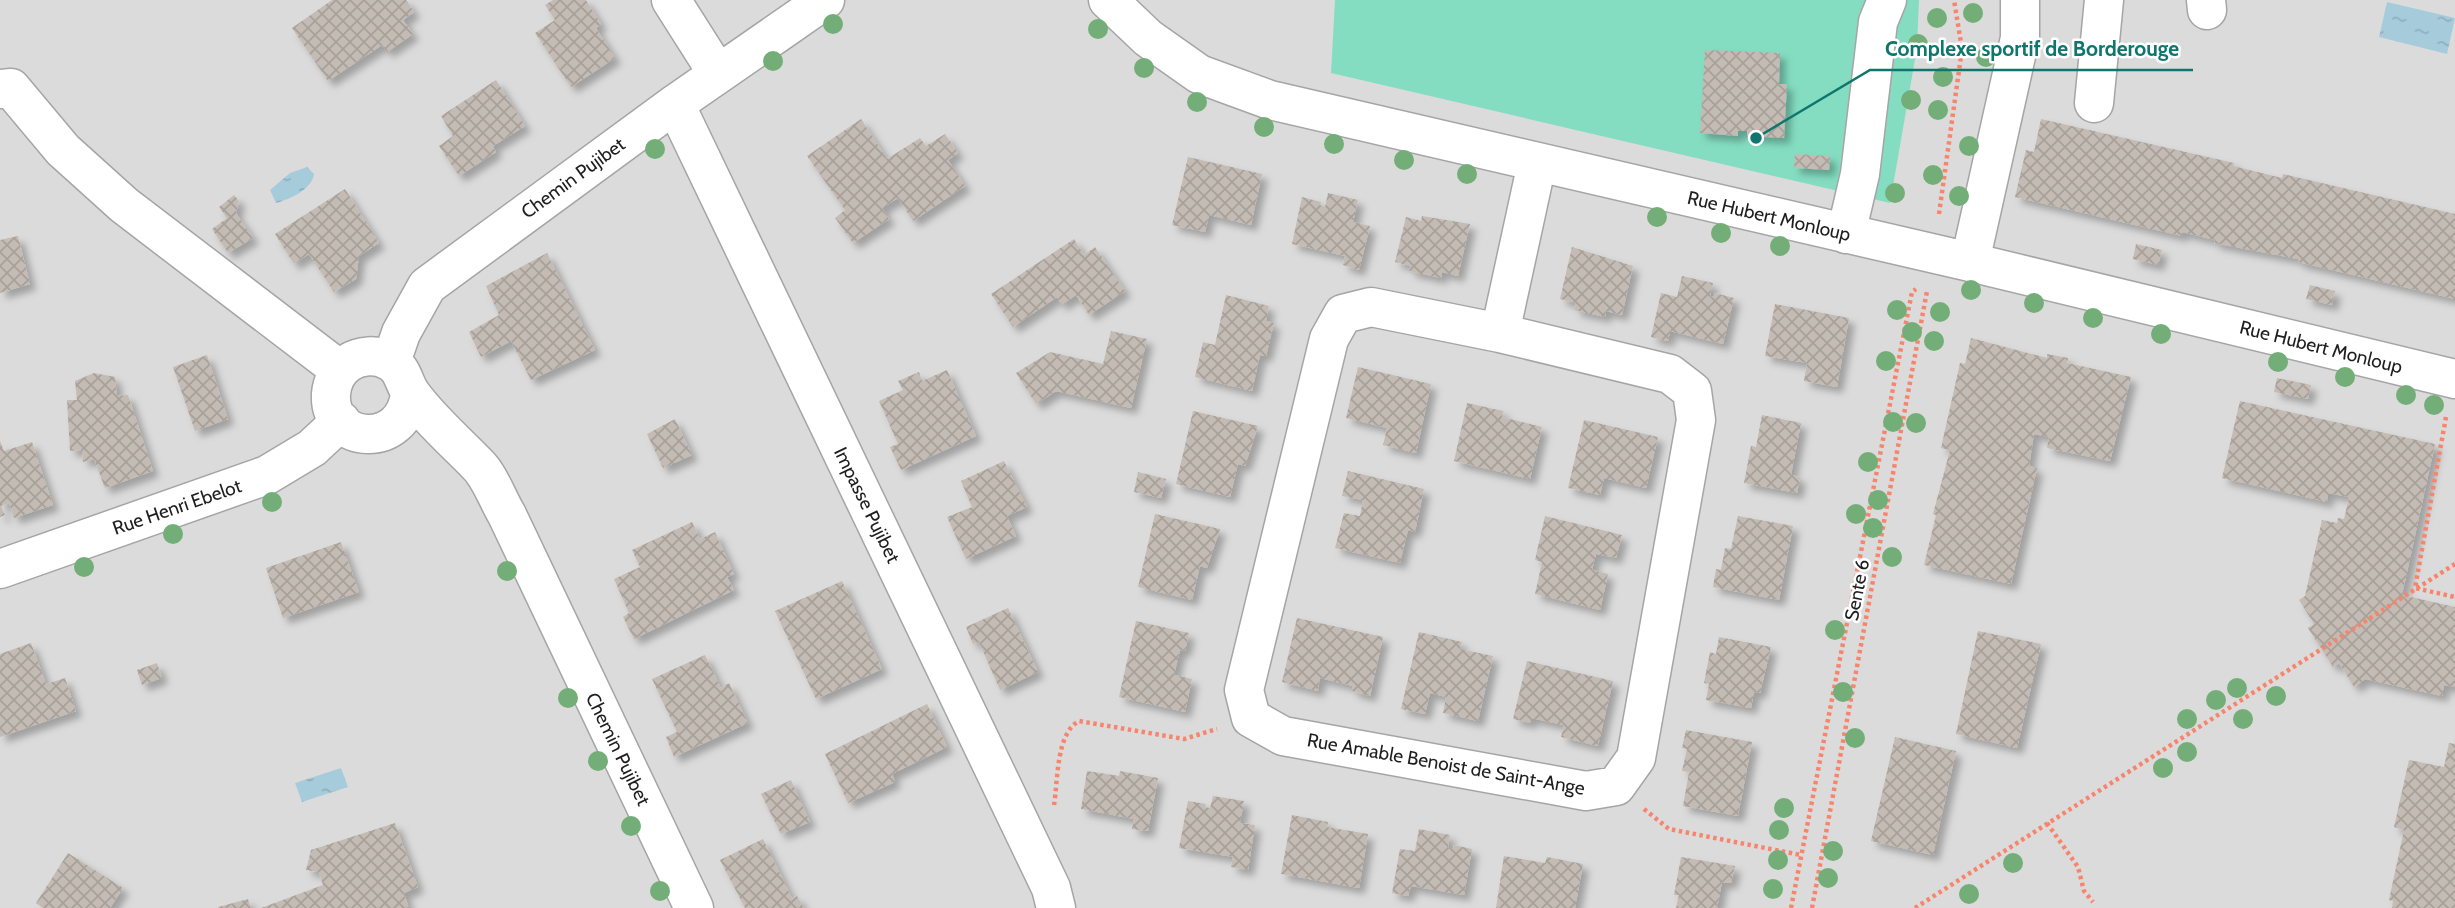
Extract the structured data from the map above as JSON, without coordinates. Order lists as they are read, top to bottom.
{
  "streets": {
    "street": [
      "Chemin Pujibet",
      "Rue Hubert Monloup",
      "Impasse Pujibet",
      "Rue Henri Ebelot",
      "Rue Amable Benoist de Saint-Ange"
    ],
    "path": ["Sente 6"]
  },
  "crossings": [
    ["Chemin Pujibet", "Impasse Pujibet"],
    ["Chemin Pujibet", "Rue Henri Ebelot"]
  ],
  "places": ["Complexe sportif de Borderouge"]
}
